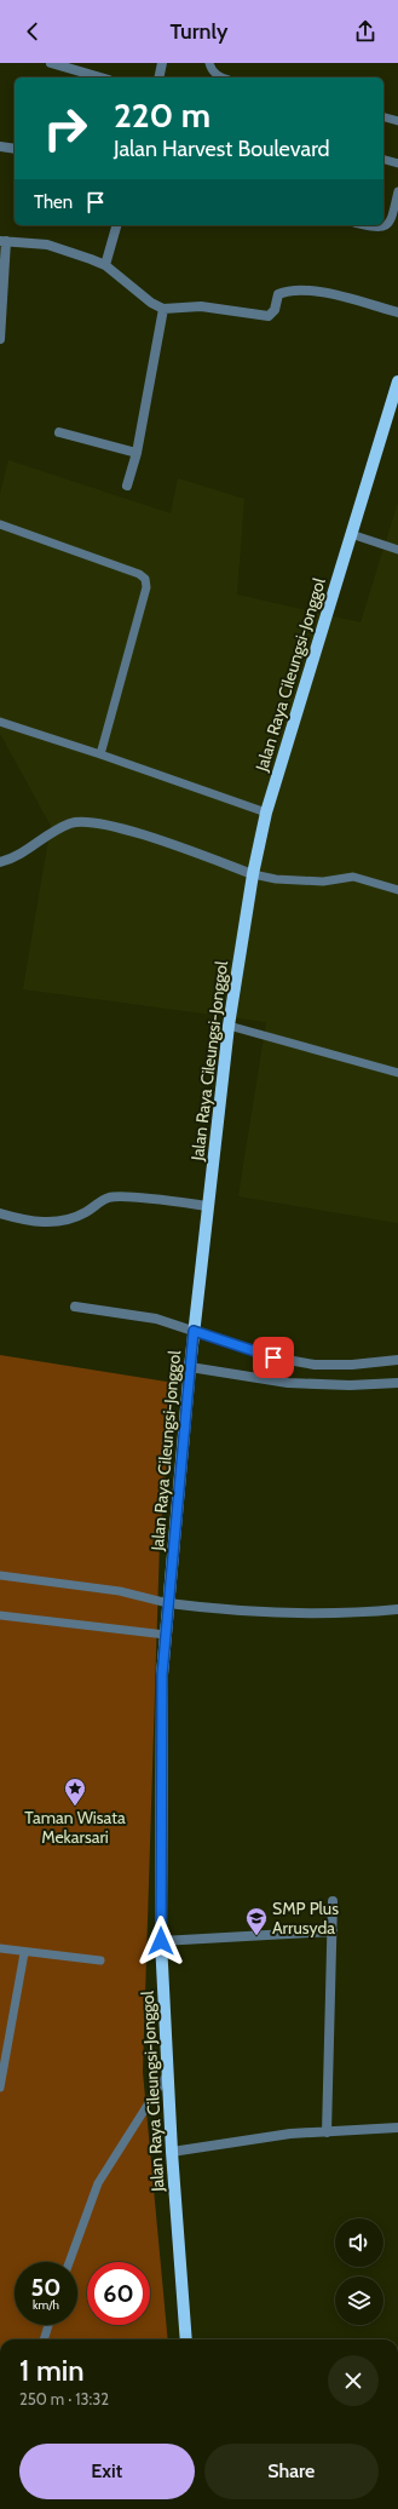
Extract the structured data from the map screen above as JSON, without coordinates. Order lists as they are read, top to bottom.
{
  "streets": {
    "main road": ["Jalan Raya Cileungsi-Jonggol"]
  },
  "places": {
    "place": ["Taman Wisata Mekarsari"],
    "school or university": ["SMP Plus Arrusyda"]
  },
  "page": {
    "header": "Turnly",
    "turn": ["220 m", "Jalan Harvest Boulevard"],
    "then": "Then",
    "speed": "50 km/h",
    "limit": "60",
    "heading": ["1 min", "250 m · 13:32"],
    "buttons": ["Exit", "Share"]
  }
}
